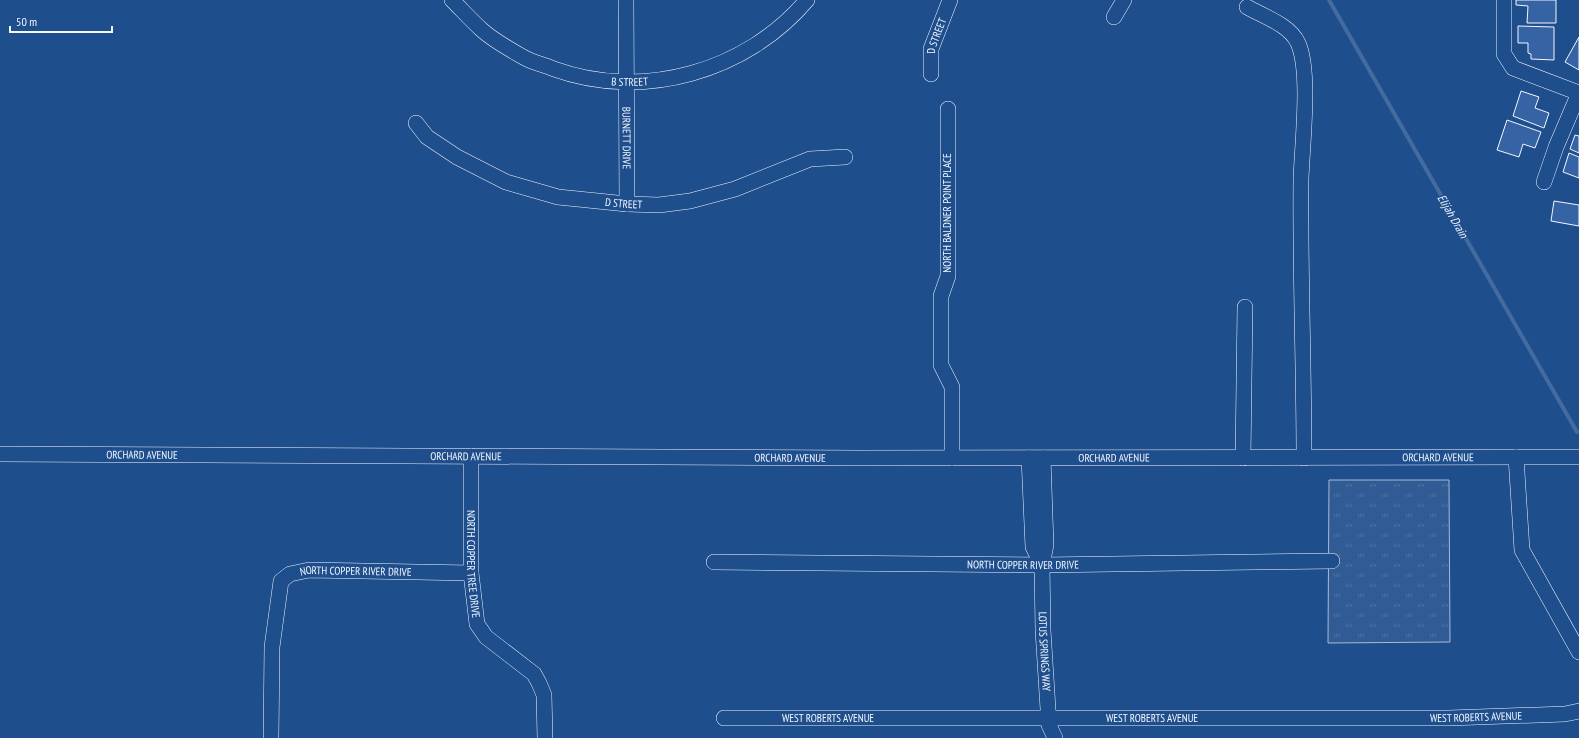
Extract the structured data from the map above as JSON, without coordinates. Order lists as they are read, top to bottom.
{
  "streets": {
    "street": [
      "D STREET",
      "B STREET",
      "BURNETT DRIVE",
      "NORTH BALDNER POINT PLACE",
      "ORCHARD AVENUE",
      "NORTH COPPER TREE DRIVE",
      "NORTH COPPER RIVER DRIVE",
      "LOTUS SPRINGS WAY",
      "WEST ROBERTS AVENUE"
    ]
  },
  "crossings": [
    ["D STREET", "BURNETT DRIVE"],
    ["B STREET", "BURNETT DRIVE"],
    ["NORTH BALDNER POINT PLACE", "ORCHARD AVENUE"],
    ["ORCHARD AVENUE", "NORTH COPPER TREE DRIVE"],
    ["ORCHARD AVENUE", "LOTUS SPRINGS WAY"],
    ["NORTH COPPER TREE DRIVE", "NORTH COPPER RIVER DRIVE"],
    ["NORTH COPPER RIVER DRIVE", "LOTUS SPRINGS WAY"],
    ["LOTUS SPRINGS WAY", "WEST ROBERTS AVENUE"]
  ],
  "water": ["Elijah Drain"],
  "scale_bar": "50 m"
}
